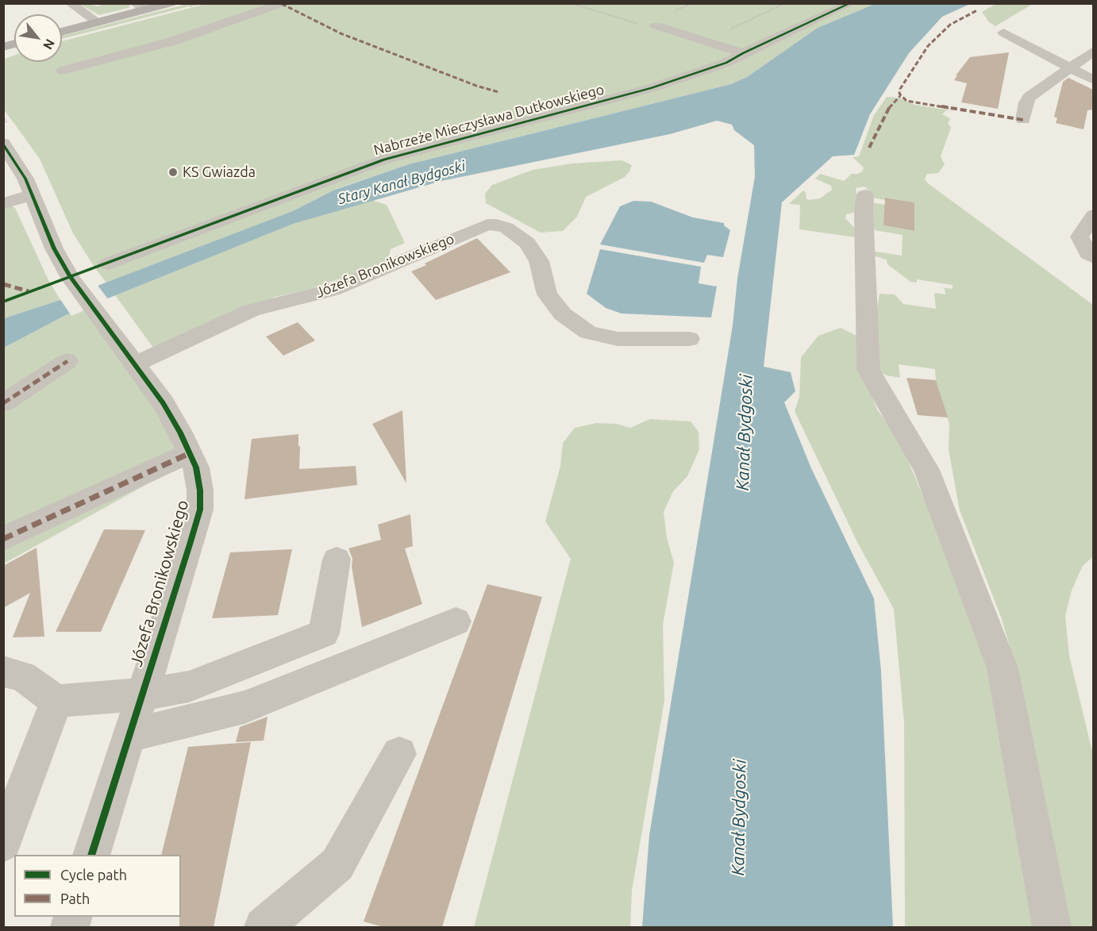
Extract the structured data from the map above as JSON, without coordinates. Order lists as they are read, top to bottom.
{
  "streets": {
    "street": ["Nabrzeże Mieczysława Dutkowskiego", "Józefa Bronikowskiego"]
  },
  "water": ["Stary Kanał Bydgoski", "Kanał Bydgoski"],
  "places": ["KS Gwiazda"],
  "legend": ["Cycle path", "Path"],
  "north": "bottom right"
}
